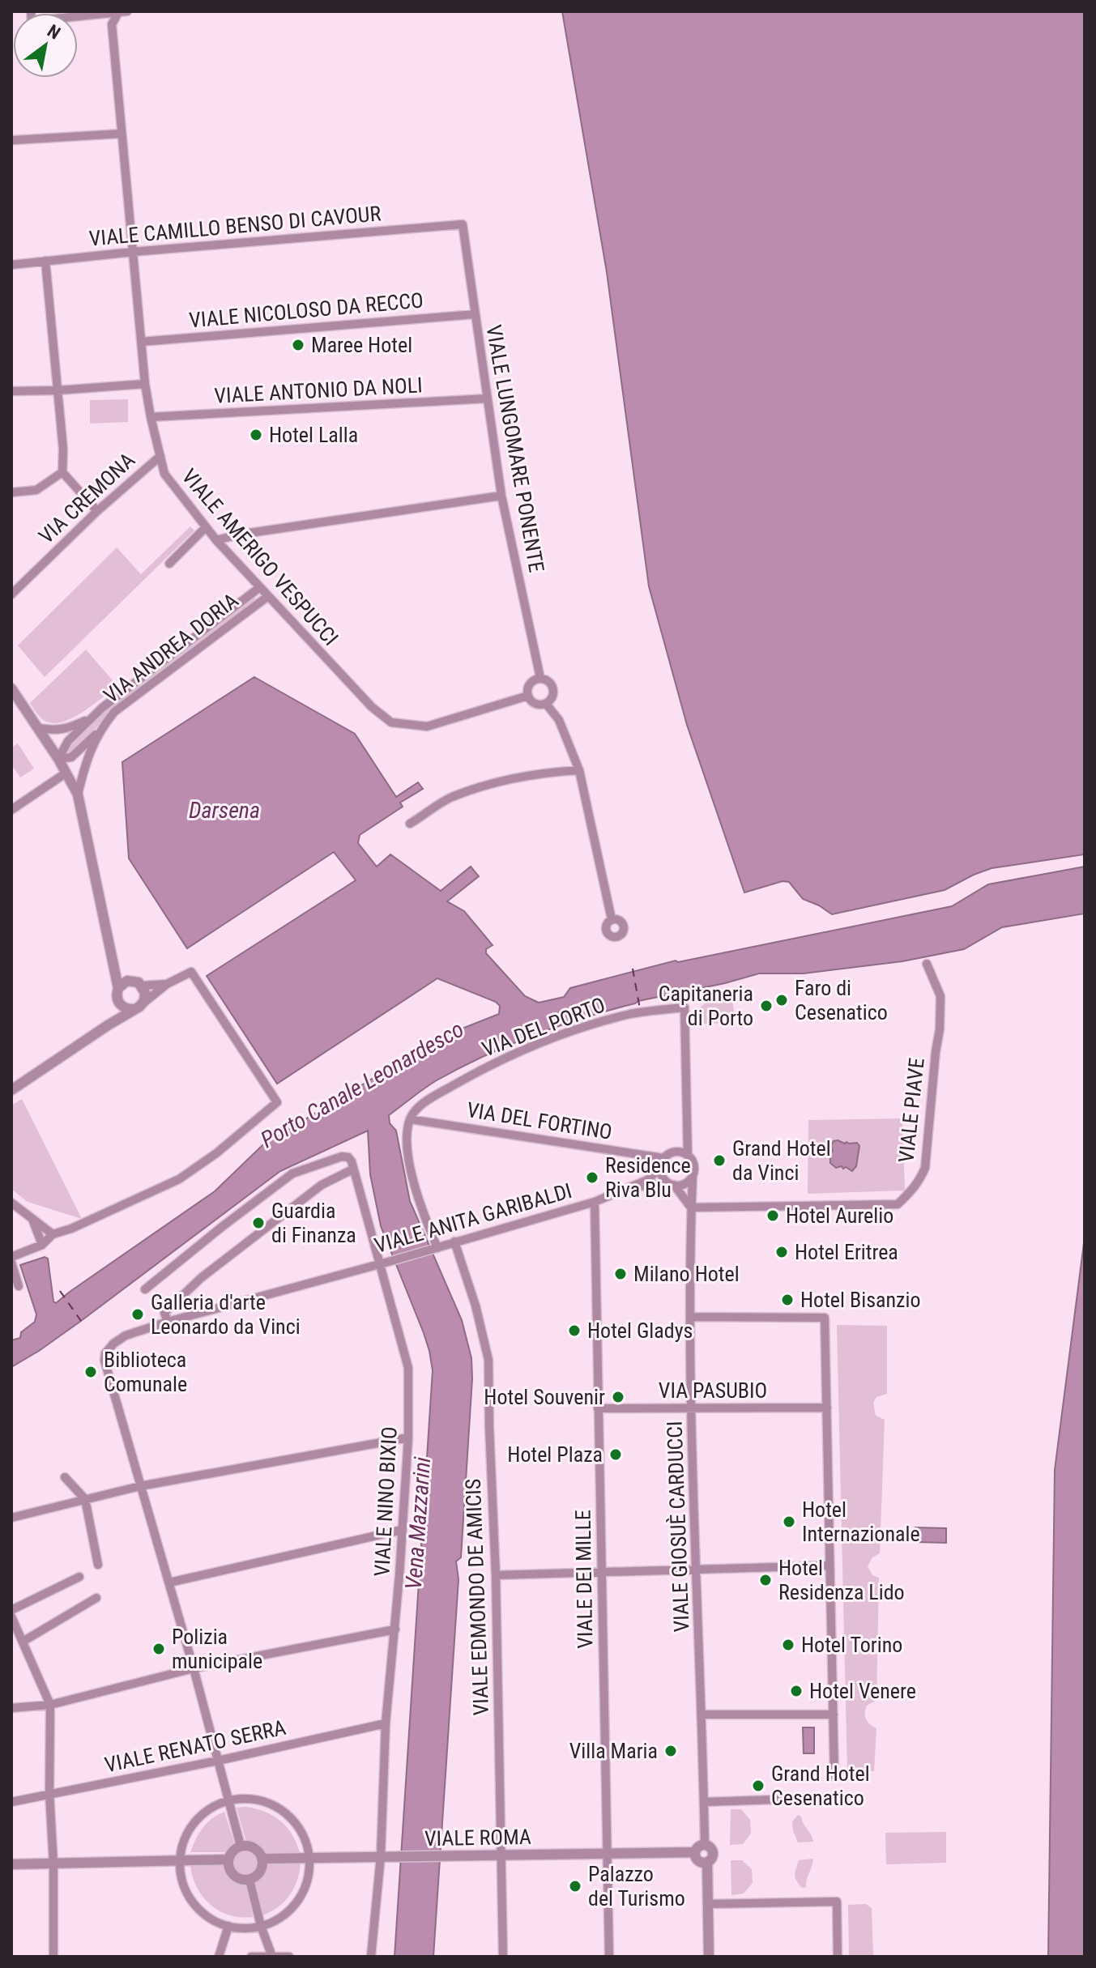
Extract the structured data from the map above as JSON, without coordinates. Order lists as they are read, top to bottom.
{
  "streets": {
    "street": [
      "VIALE CAMILLO BENSO DI CAVOUR",
      "VIALE NICOLOSO DA RECCO",
      "VIALE ANTONIO DA NOLI",
      "VIALE LUNGOMARE PONENTE",
      "VIA CREMONA",
      "VIALE AMERIGO VESPUCCI",
      "VIA ANDREA DORIA",
      "VIA DEL PORTO",
      "VIALE PIAVE",
      "VIA DEL FORTINO",
      "VIALE ANITA GARIBALDI",
      "VIA PASUBIO",
      "VIALE NINO BIXIO",
      "VIALE GIOSUÈ CARDUCCI",
      "VIALE DEI MILLE",
      "VIALE EDMONDO DE AMICIS",
      "VIALE RENATO SERRA",
      "VIALE ROMA"
    ]
  },
  "crossings": [
    ["VIALE CAMILLO BENSO DI CAVOUR", "VIALE LUNGOMARE PONENTE"],
    ["VIALE CAMILLO BENSO DI CAVOUR", "VIALE AMERIGO VESPUCCI"],
    ["VIALE NICOLOSO DA RECCO", "VIALE LUNGOMARE PONENTE"],
    ["VIALE NICOLOSO DA RECCO", "VIALE AMERIGO VESPUCCI"],
    ["VIALE ANTONIO DA NOLI", "VIALE LUNGOMARE PONENTE"],
    ["VIALE ANTONIO DA NOLI", "VIALE AMERIGO VESPUCCI"],
    ["VIALE LUNGOMARE PONENTE", "VIALE AMERIGO VESPUCCI"],
    ["VIA CREMONA", "VIALE AMERIGO VESPUCCI"],
    ["VIALE AMERIGO VESPUCCI", "VIA ANDREA DORIA"],
    ["VIA DEL PORTO", "VIA DEL FORTINO"],
    ["VIA DEL PORTO", "VIALE ANITA GARIBALDI"],
    ["VIA DEL PORTO", "VIALE GIOSUÈ CARDUCCI"],
    ["VIALE PIAVE", "VIALE GIOSUÈ CARDUCCI"],
    ["VIA DEL FORTINO", "VIALE ANITA GARIBALDI"],
    ["VIA DEL FORTINO", "VIALE GIOSUÈ CARDUCCI"],
    ["VIALE ANITA GARIBALDI", "VIALE NINO BIXIO"],
    ["VIALE ANITA GARIBALDI", "VIALE GIOSUÈ CARDUCCI"],
    ["VIALE ANITA GARIBALDI", "VIALE DEI MILLE"],
    ["VIALE ANITA GARIBALDI", "VIALE EDMONDO DE AMICIS"],
    ["VIA PASUBIO", "VIALE GIOSUÈ CARDUCCI"],
    ["VIA PASUBIO", "VIALE DEI MILLE"],
    ["VIALE NINO BIXIO", "VIALE RENATO SERRA"],
    ["VIALE NINO BIXIO", "VIALE ROMA"],
    ["VIALE GIOSUÈ CARDUCCI", "VIALE ROMA"],
    ["VIALE DEI MILLE", "VIALE ROMA"],
    ["VIALE EDMONDO DE AMICIS", "VIALE ROMA"]
  ],
  "water": ["Darsena", "Porto Canale Leonardesco", "Vena Mazzarini"],
  "places": [
    "Maree Hotel",
    "Hotel Lalla",
    "Faro di Cesenatico",
    "Capitaneria di Porto",
    "Grand Hotel da Vinci",
    "Residence Riva Blu",
    "Hotel Aurelio",
    "Guardia di Finanza",
    "Hotel Eritrea",
    "Milano Hotel",
    "Hotel Bisanzio",
    "Galleria d'arte Leonardo da Vinci",
    "Hotel Gladys",
    "Biblioteca Comunale",
    "Hotel Souvenir",
    "Hotel Plaza",
    "Hotel Internazionale",
    "Hotel Residenza Lido",
    "Hotel Torino",
    "Polizia municipale",
    "Hotel Venere",
    "Villa Maria",
    "Grand Hotel Cesenatico",
    "Palazzo del Turismo"
  ],
  "north": "top right"
}
